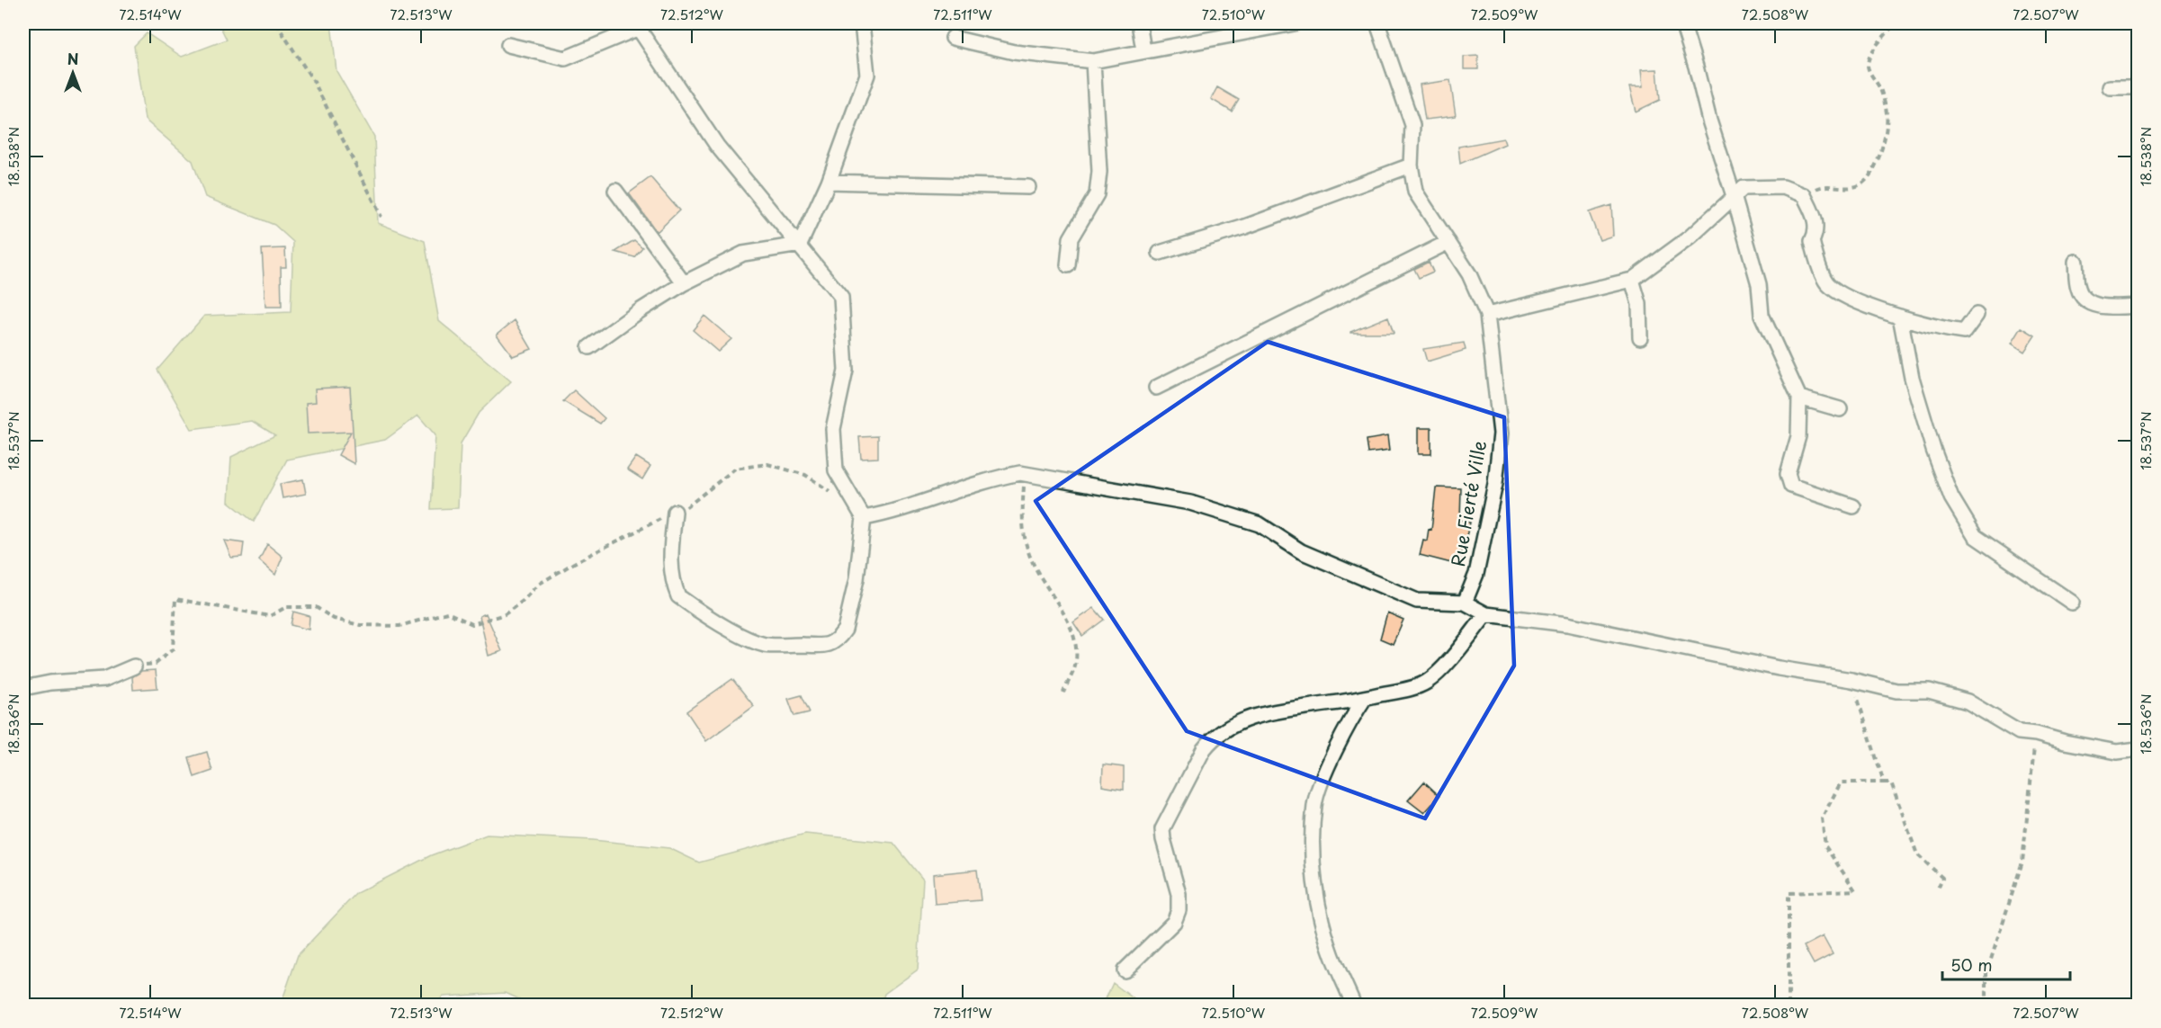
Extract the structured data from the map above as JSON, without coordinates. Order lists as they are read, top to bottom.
{
  "streets": {
    "street": ["Rue Fierté Ville"]
  },
  "scale_bar": "50 m",
  "north": "top",
  "coordinates": [
    "72.514°W",
    "72.513°W",
    "72.512°W",
    "72.511°W",
    "72.510°W",
    "72.509°W",
    "72.508°W",
    "72.507°W",
    "18.538°N",
    "18.537°N",
    "18.536°N"
  ]
}
